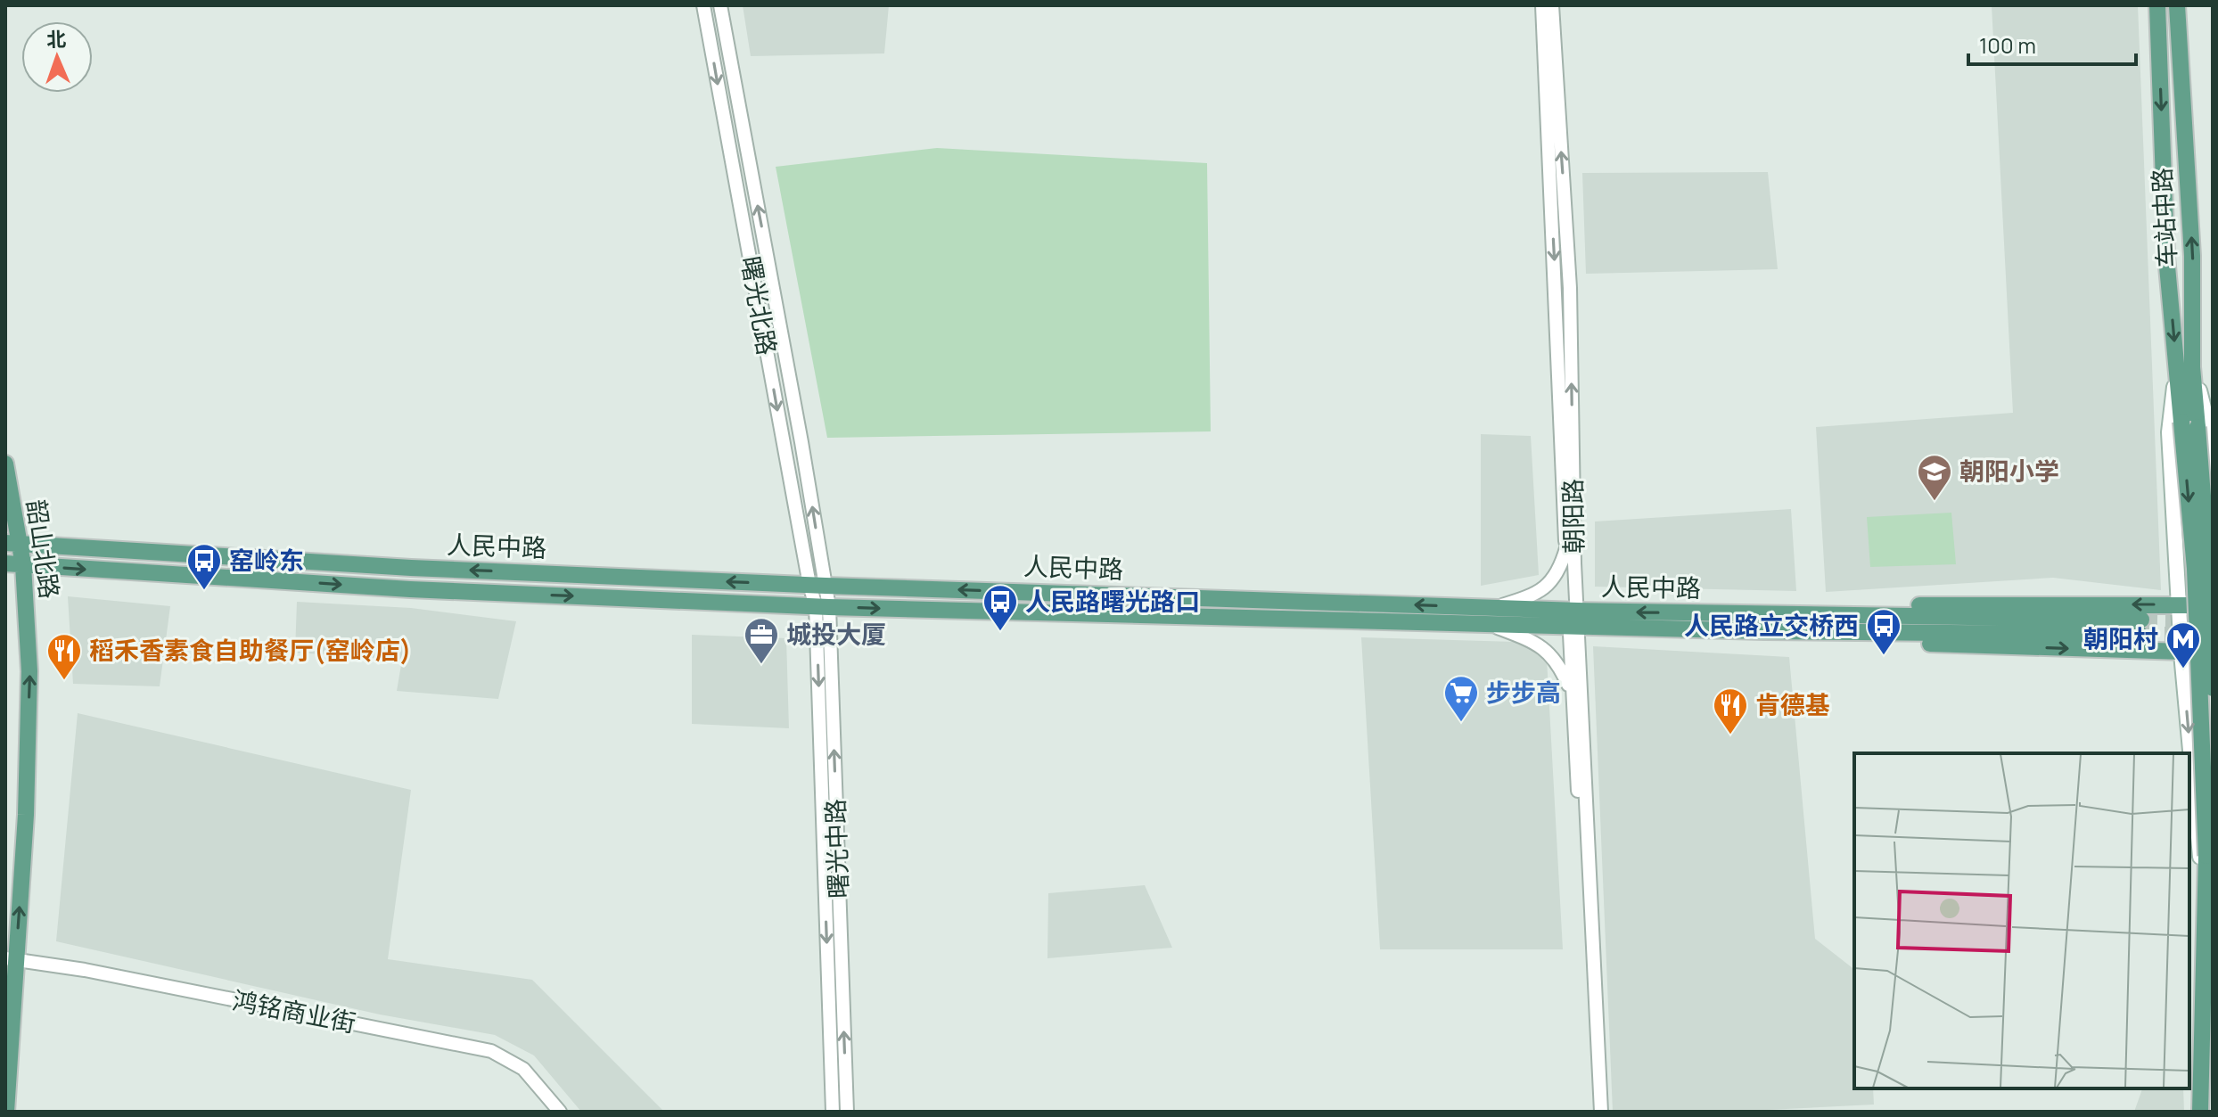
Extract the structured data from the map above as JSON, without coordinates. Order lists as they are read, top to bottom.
{
  "streets": {
    "main road": ["车站中路", "人民中路", "韶山北路"],
    "street": [
      "曙光北路",
      "朝阳路",
      "曙光中路",
      "鸿铭商业街"
    ]
  },
  "crossings": [
    ["曙光北路", "人民中路"],
    ["曙光北路", "曙光中路"],
    ["朝阳路", "人民中路"],
    ["人民中路", "韶山北路"],
    ["人民中路", "曙光中路"],
    ["韶山北路", "鸿铭商业街"]
  ],
  "one_way": ["韶山北路"],
  "places": {
    "school or university": ["朝阳小学"],
    "bus stop": ["窑岭东", "人民路曙光路口", "人民路立交桥西"],
    "office": ["城投大厦"],
    "metro station": ["朝阳村"],
    "restaurant": ["稻禾香素食自助餐厅(窑岭店)", "肯德基"],
    "supermarket": ["步步高"]
  },
  "scale_bar": "100 m",
  "north": "top"
}
